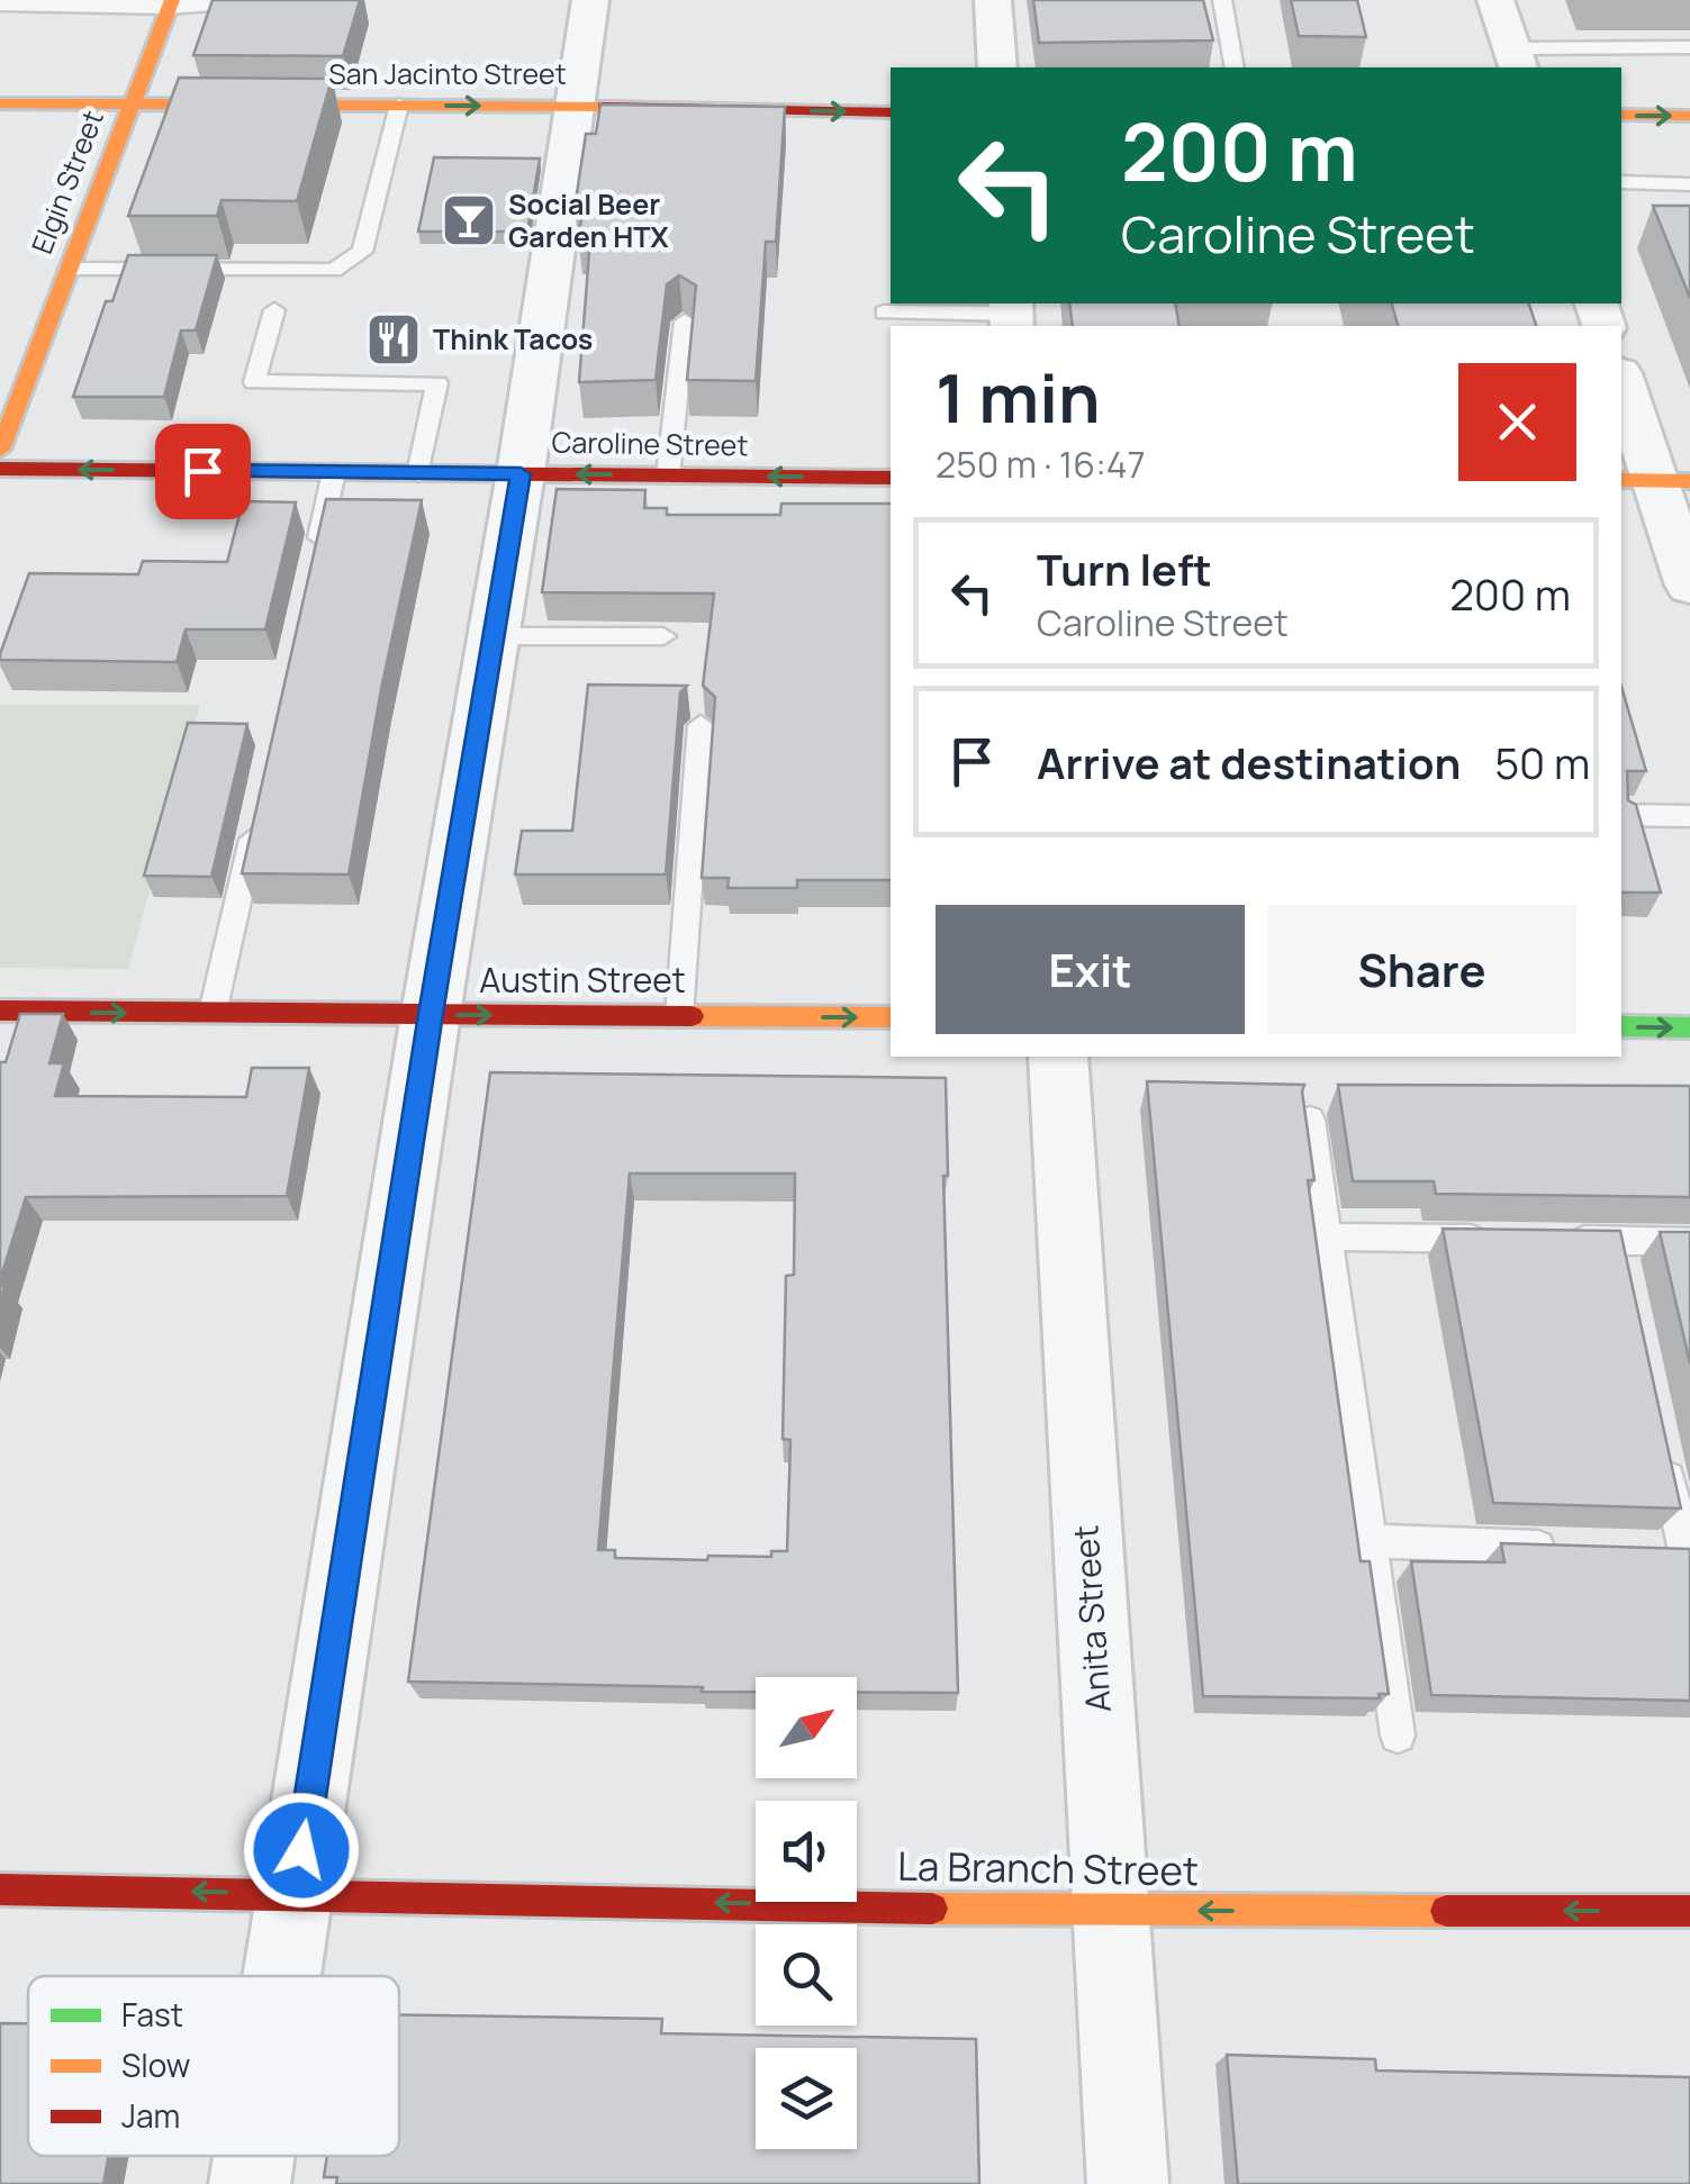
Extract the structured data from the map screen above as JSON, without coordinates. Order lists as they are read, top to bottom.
{
  "streets": {
    "street": [
      "San Jacinto Street",
      "Elgin Street",
      "Caroline Street",
      "Austin Street",
      "Anita Street",
      "La Branch Street"
    ]
  },
  "crossings": [
    ["San Jacinto Street", "Elgin Street"],
    ["Anita Street", "La Branch Street"]
  ],
  "one_way": [
    "San Jacinto Street",
    "Caroline Street",
    "Austin Street",
    "La Branch Street"
  ],
  "places": {
    "bar": ["Social Beer Garden HTX"],
    "restaurant": ["Think Tacos"]
  },
  "legend": ["Fast", "Slow", "Jam"],
  "north": "top right",
  "page": {
    "turn": ["200 m", "Caroline Street"],
    "heading": ["1 min", "250 m · 16:47"],
    "list": [
      {
        "name": "Turn left",
        "note": "Caroline Street",
        "value": "200 m"
      },
      {
        "name": "Arrive at destination",
        "value": "50 m"
      }
    ],
    "buttons": ["Exit", "Share"]
  }
}
